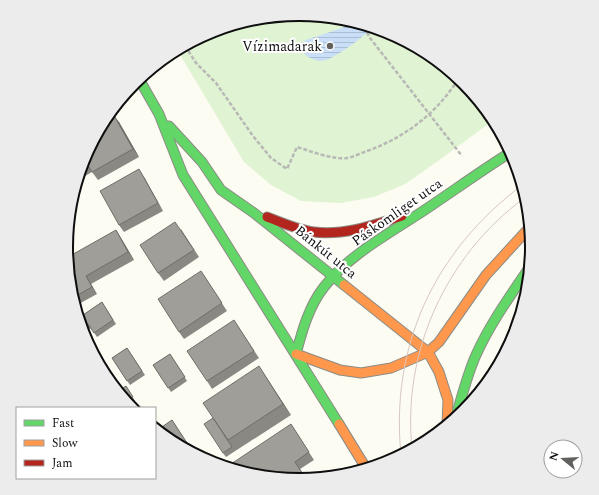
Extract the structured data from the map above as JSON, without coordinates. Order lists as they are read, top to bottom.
{
  "streets": {
    "street": ["Páskomliget utca", "Bánkút utca"]
  },
  "crossings": [
    ["Páskomliget utca", "Bánkút utca"]
  ],
  "places": ["Vízimadarak"],
  "legend": ["Fast", "Slow", "Jam"],
  "north": "left"
}
